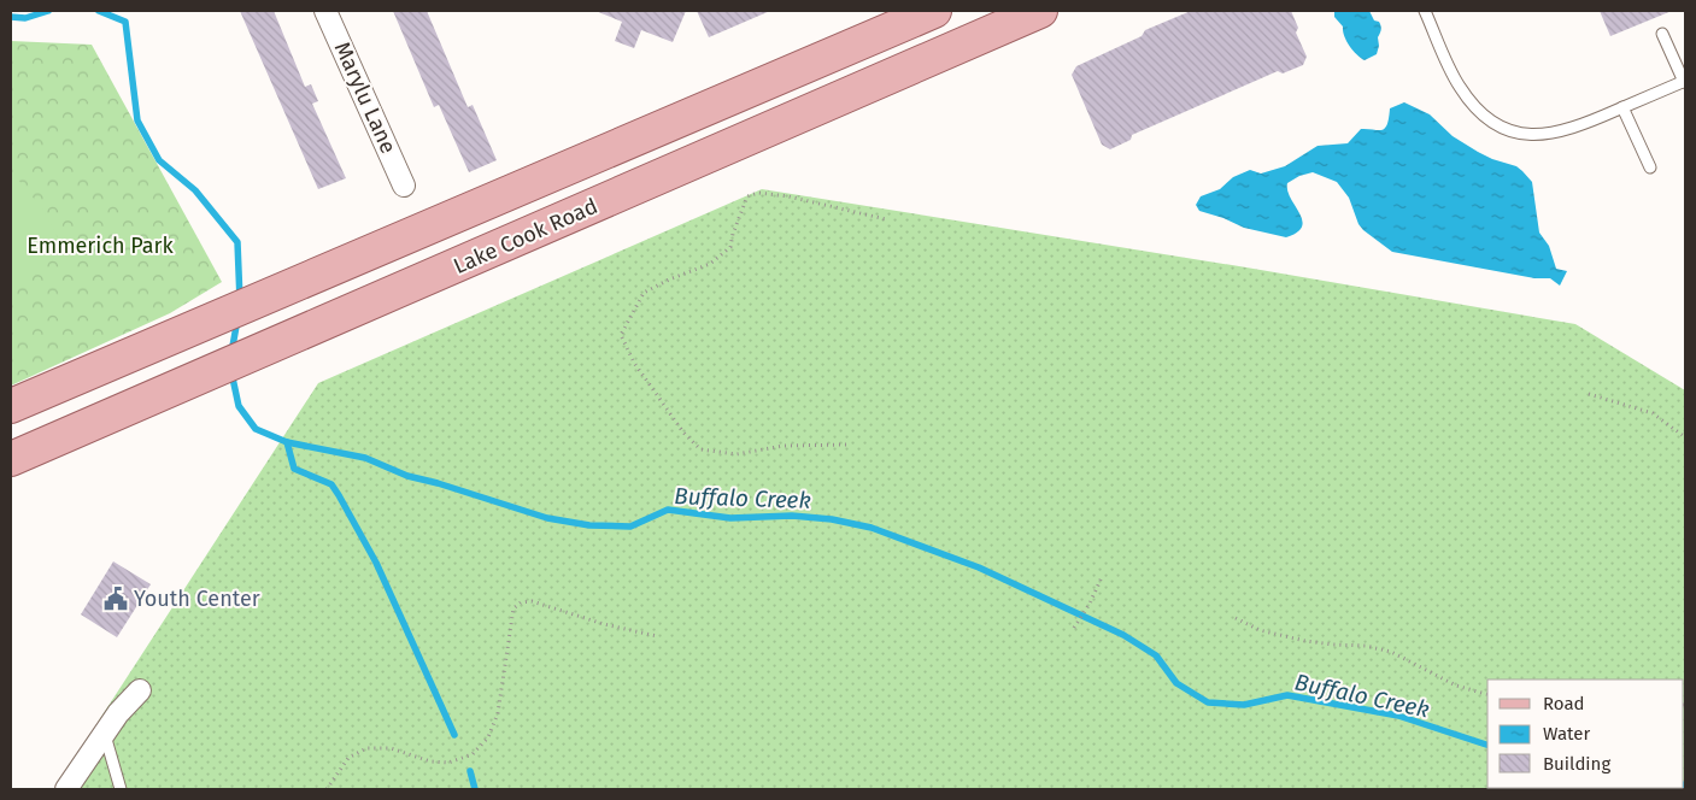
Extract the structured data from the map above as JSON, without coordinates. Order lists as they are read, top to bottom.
{
  "streets": {
    "main road": ["Lake Cook Road"],
    "street": ["Marylu Lane"]
  },
  "water": ["Buffalo Creek"],
  "parks": ["Emmerich Park"],
  "places": {
    "public building": ["Youth Center"]
  },
  "legend": ["Road", "Water", "Building"]
}
